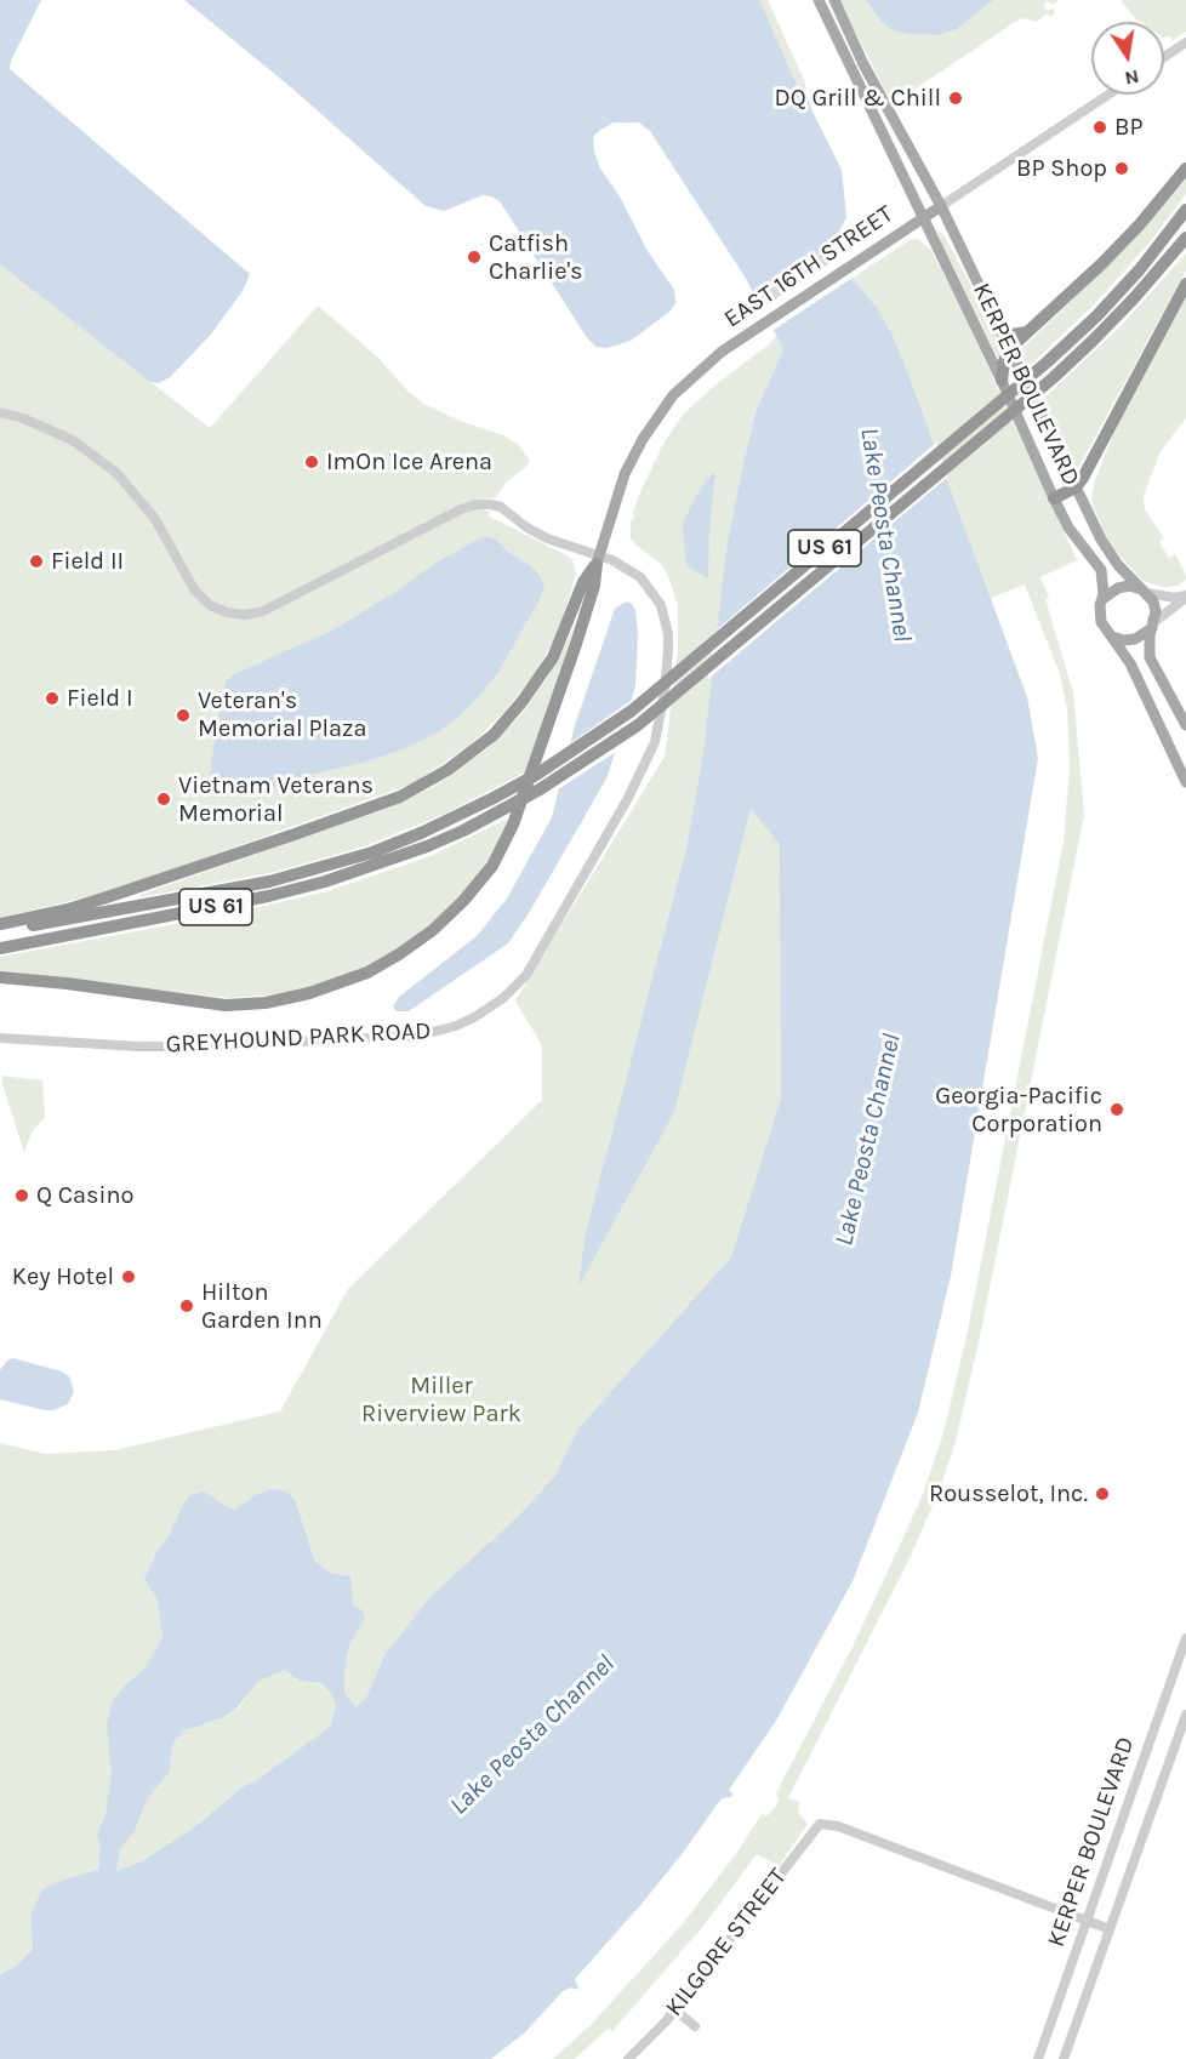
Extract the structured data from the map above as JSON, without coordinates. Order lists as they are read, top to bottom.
{
  "streets": {
    "highway": ["US 61"],
    "main road": ["EAST 16TH STREET", "KERPER BOULEVARD"],
    "street": ["GREYHOUND PARK ROAD", "KILGORE STREET"]
  },
  "crossings": [
    ["EAST 16TH STREET", "KERPER BOULEVARD"],
    ["EAST 16TH STREET", "GREYHOUND PARK ROAD"],
    ["KERPER BOULEVARD", "KILGORE STREET"]
  ],
  "water": ["Lake Peosta Channel"],
  "parks": ["Miller Riverview Park"],
  "places": [
    "DQ Grill & Chill",
    "BP",
    "BP Shop",
    "Catfish Charlie's",
    "ImOn Ice Arena",
    "Field II",
    "Field I",
    "Veteran's Memorial Plaza",
    "Vietnam Veterans Memorial",
    "Georgia-Pacific Corporation",
    "Q Casino",
    "Key Hotel",
    "Hilton Garden Inn",
    "Rousselot, Inc."
  ],
  "north": "bottom"
}
